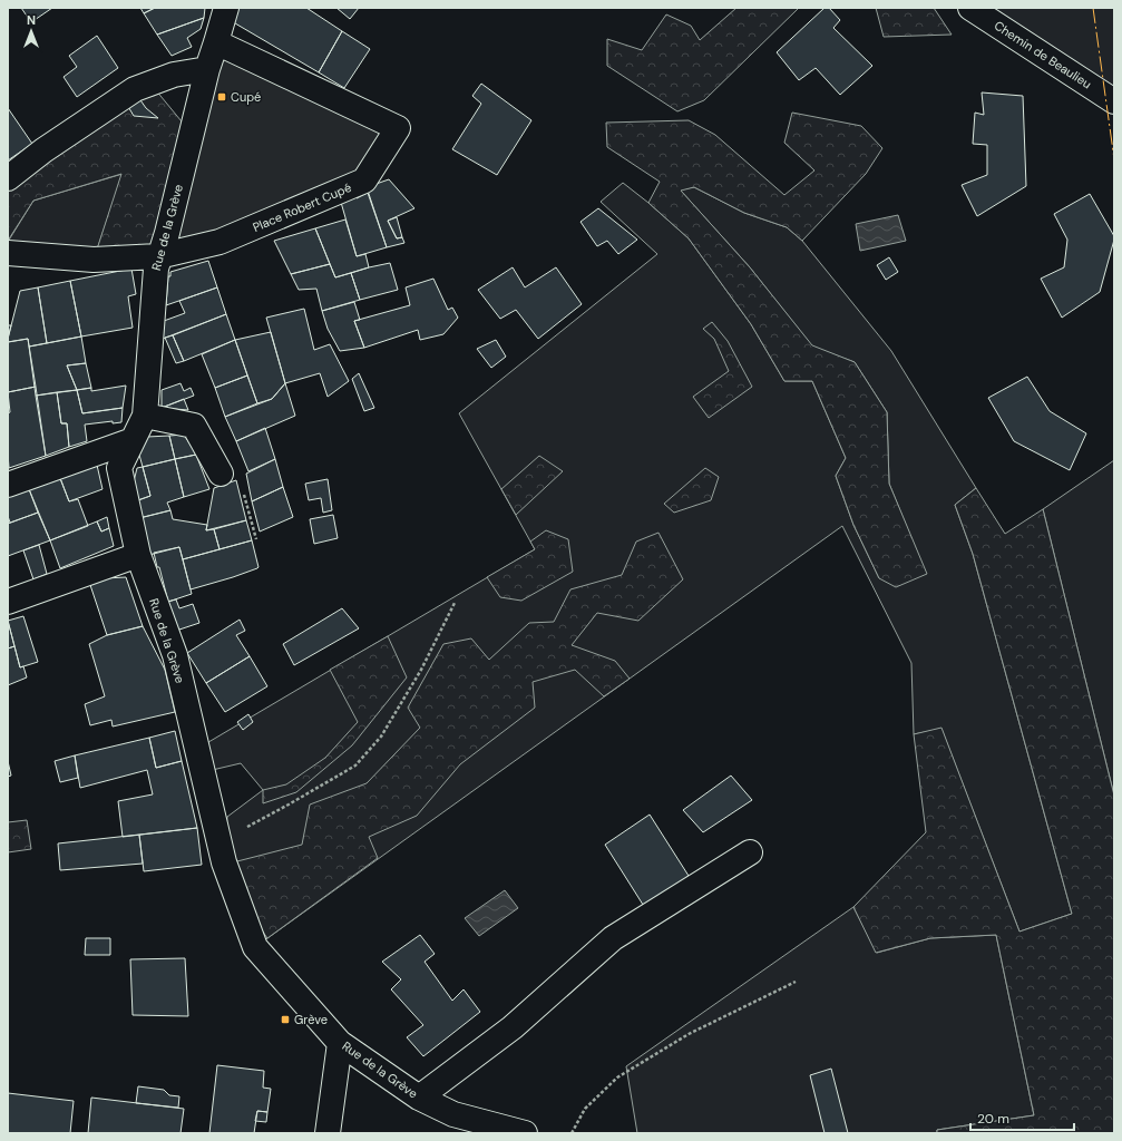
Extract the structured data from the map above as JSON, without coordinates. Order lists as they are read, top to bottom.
{
  "streets": {
    "street": ["Chemin de Beaulieu", "Place Robert Cupé", "Rue de la Grève"]
  },
  "crossings": [
    ["Place Robert Cupé", "Rue de la Grève"]
  ],
  "places": {
    "transit": ["Cupé", "Grève"]
  },
  "scale_bar": "20 m",
  "north": "top"
}
